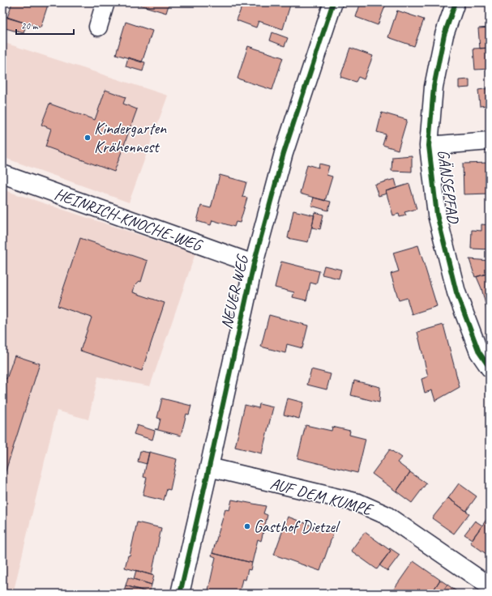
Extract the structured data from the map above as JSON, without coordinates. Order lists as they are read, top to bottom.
{
  "streets": {
    "street": [
      "GÄNSEPFAD",
      "HEINRICH-KNOCHE-WEG",
      "NEUER WEG",
      "AUF DEM KUMPE"
    ]
  },
  "crossings": [
    ["HEINRICH-KNOCHE-WEG", "NEUER WEG"],
    ["NEUER WEG", "AUF DEM KUMPE"]
  ],
  "places": ["Kindergarten Krähennest", "Gasthof Dietzel"],
  "scale_bar": "20 m"
}
